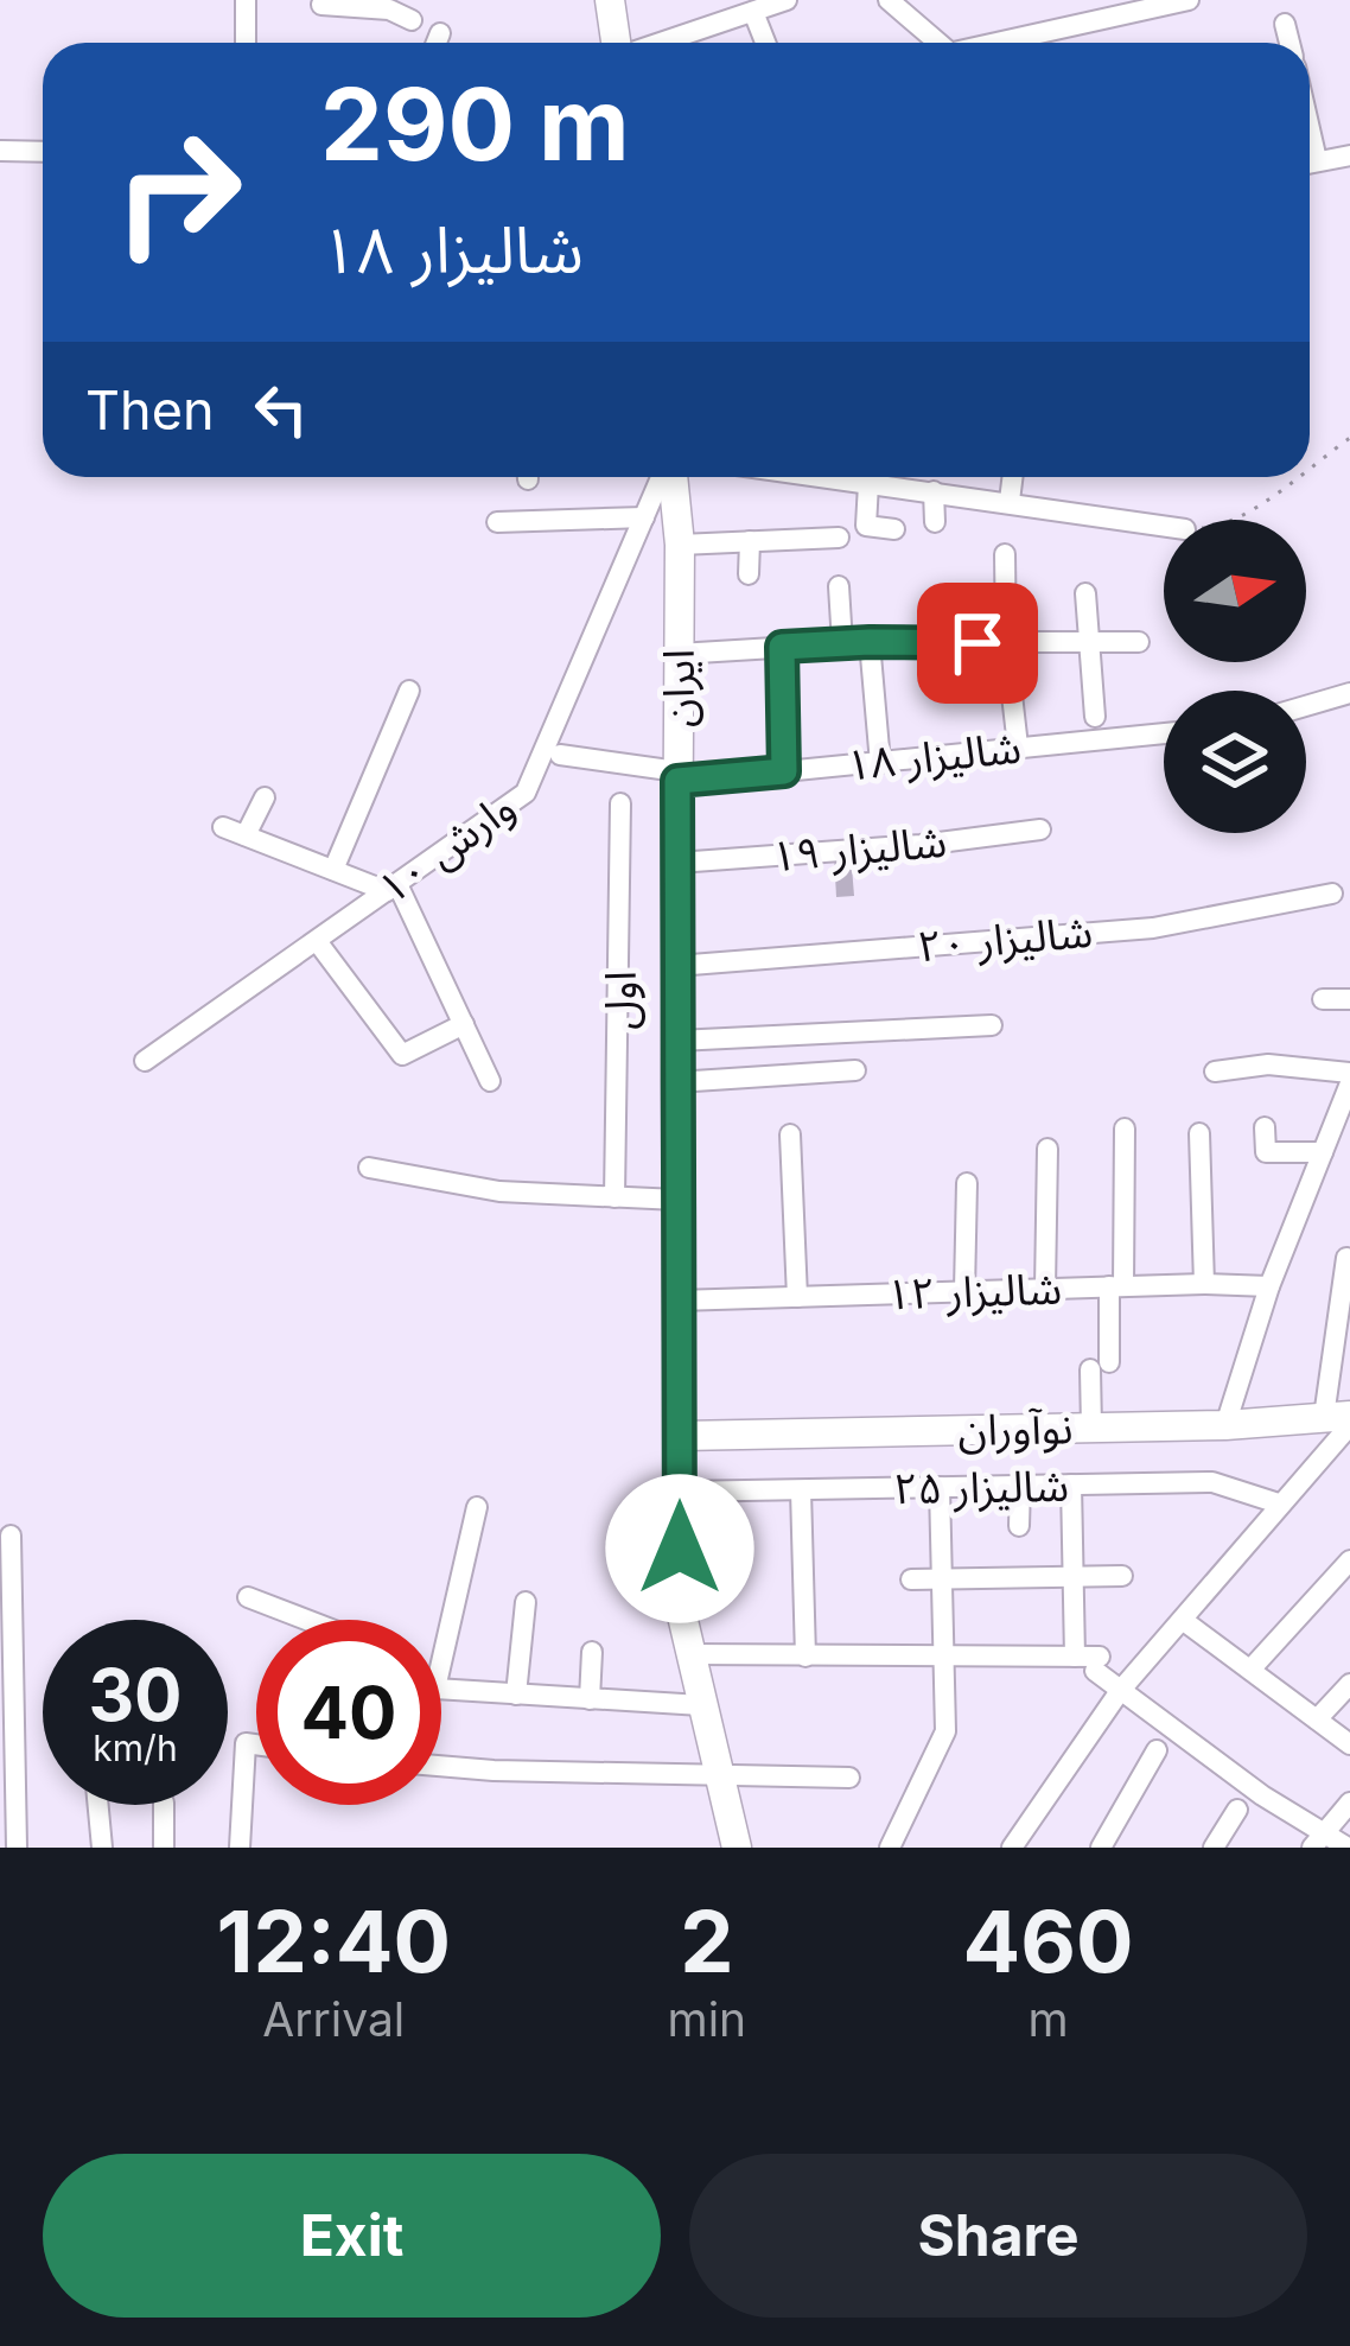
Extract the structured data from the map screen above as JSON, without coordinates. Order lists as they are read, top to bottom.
{
  "streets": {
    "street": [
      "ایران",
      "شالیزار ۱۸",
      "وارش ۱۰",
      "شالیزار ۱۹",
      "شالیزار ۲۰",
      "اول",
      "شالیزار ۱۲",
      "نوآوران",
      "شالیزار ۲۵"
    ]
  },
  "crossings": [
    ["ایران", "شالیزار ۱۸"],
    ["ایران", "شالیزار ۱۹"],
    ["ایران", "شالیزار ۲۰"],
    ["ایران", "شالیزار ۱۲"],
    ["ایران", "نوآوران"],
    ["ایران", "شالیزار ۲۵"]
  ],
  "north": "right",
  "page": {
    "turn": ["290 m", "شالیزار ۱۸"],
    "then": "Then",
    "speed": "30 km/h",
    "limit": "40",
    "eta": [
      "12:40",
      "Arrival",
      "2",
      "min",
      "460",
      "m"
    ],
    "buttons": ["Exit", "Share"]
  }
}
